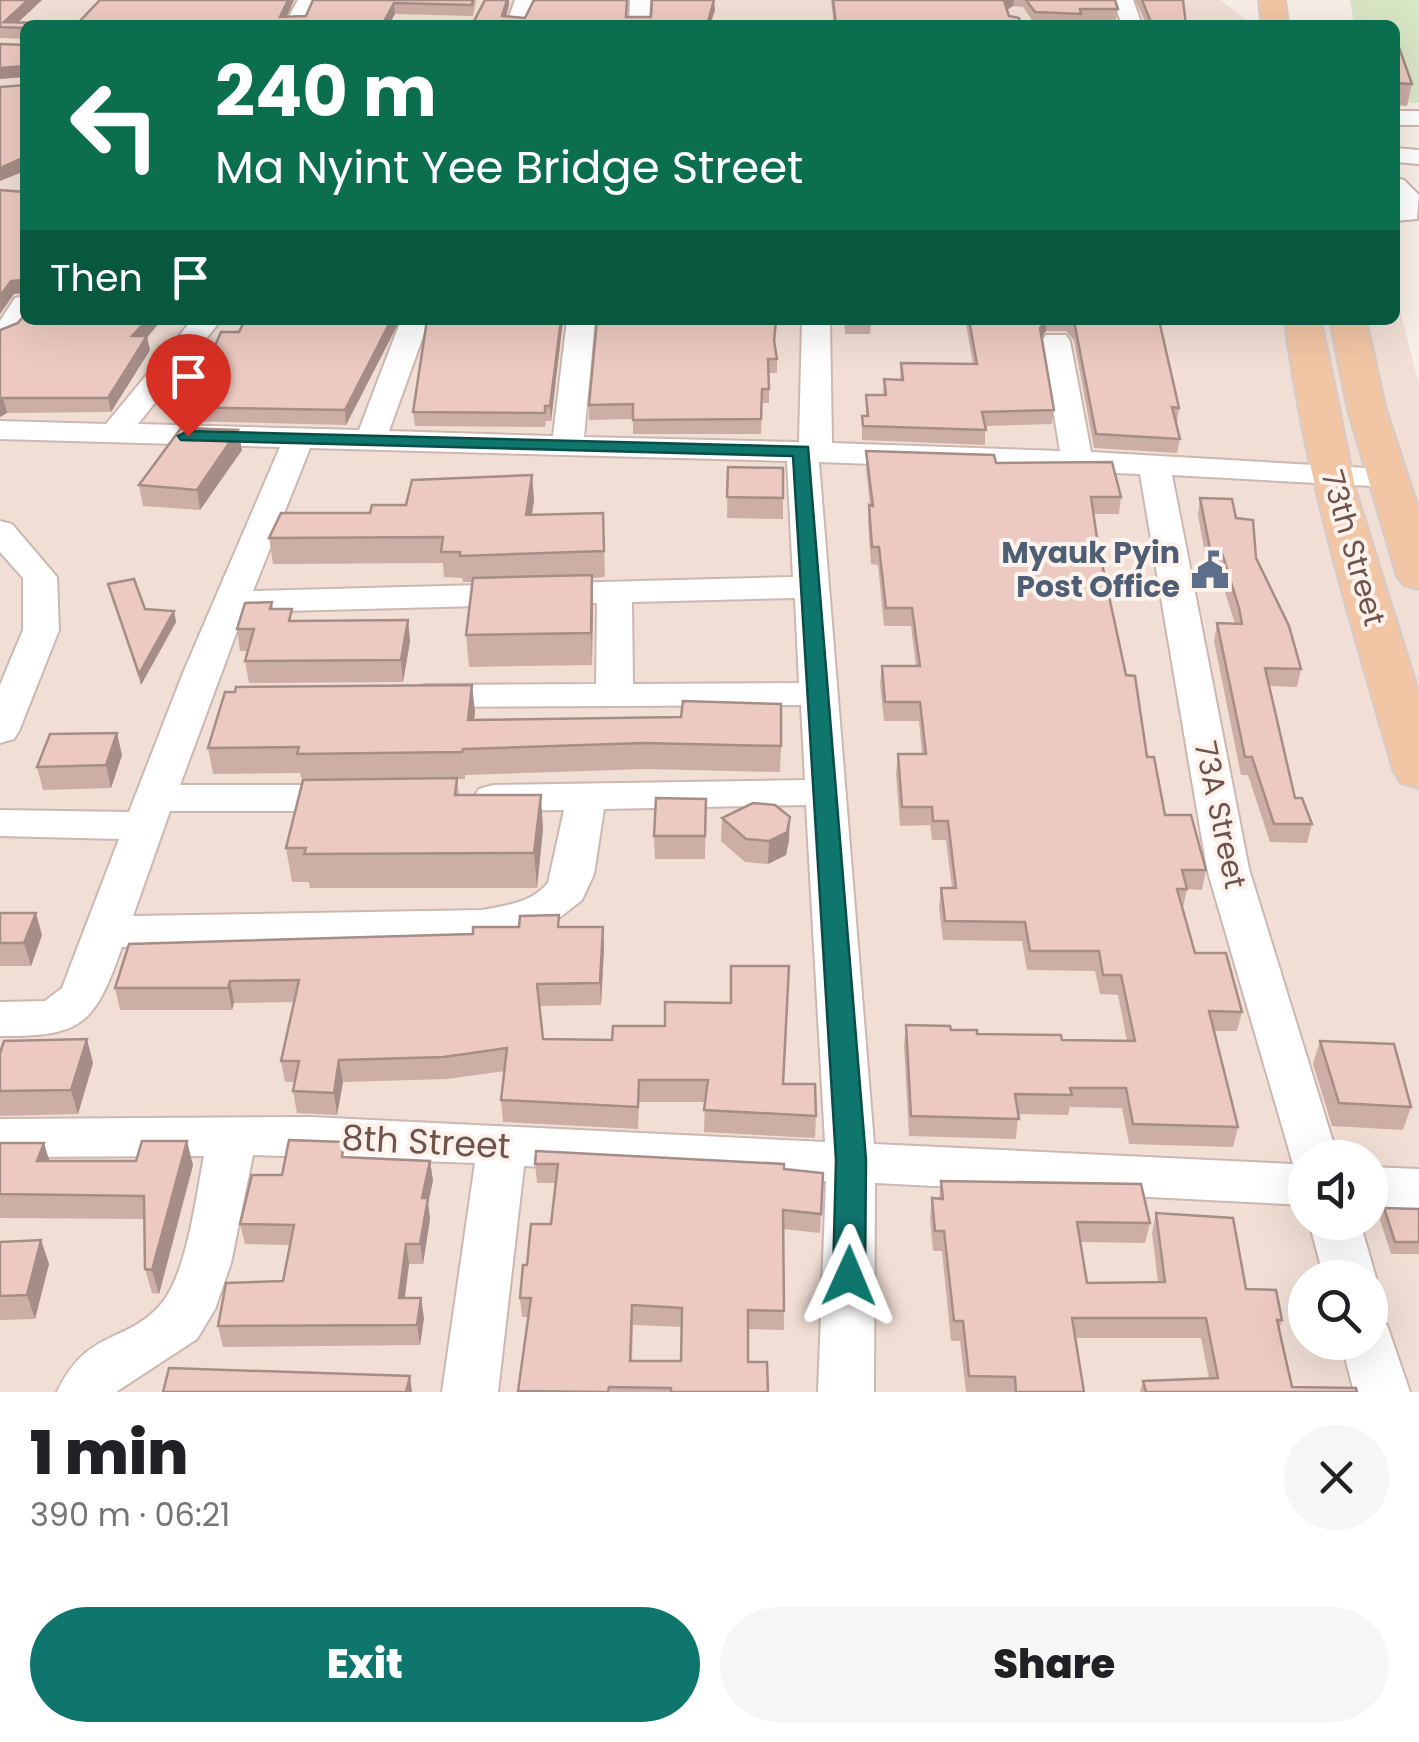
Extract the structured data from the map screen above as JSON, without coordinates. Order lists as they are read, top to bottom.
{
  "streets": {
    "main road": ["73th Street"],
    "street": ["73A Street", "8th Street"]
  },
  "places": {
    "public building": ["Myauk Pyin Post Office"]
  },
  "page": {
    "turn": ["240 m", "Ma Nyint Yee Bridge Street"],
    "then": "Then",
    "heading": ["1 min", "390 m · 06:21"],
    "buttons": ["Exit", "Share"]
  }
}
